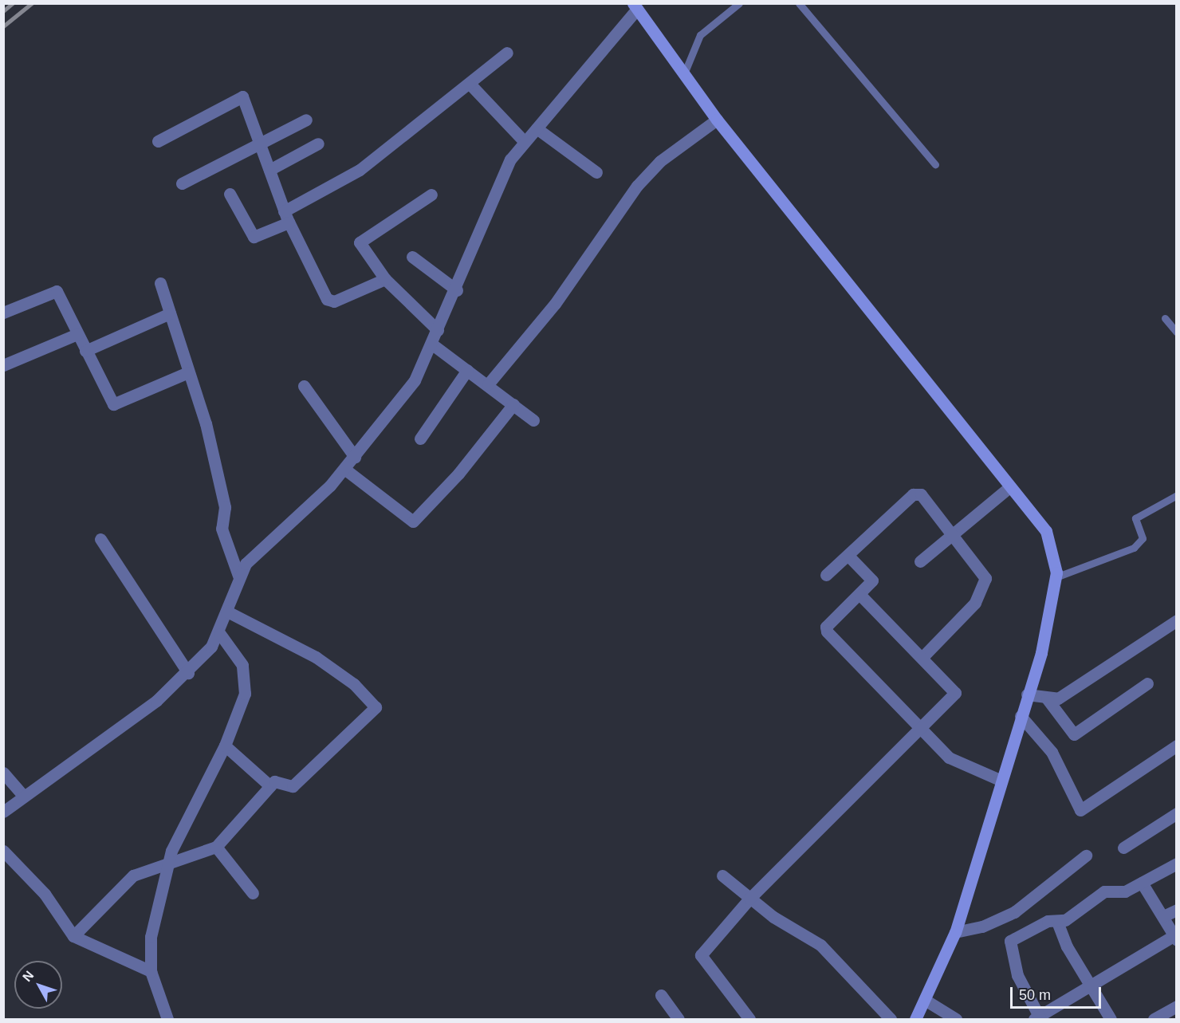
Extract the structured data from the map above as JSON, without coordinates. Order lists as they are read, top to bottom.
{
  "scale_bar": "50 m",
  "north": "top left"
}
